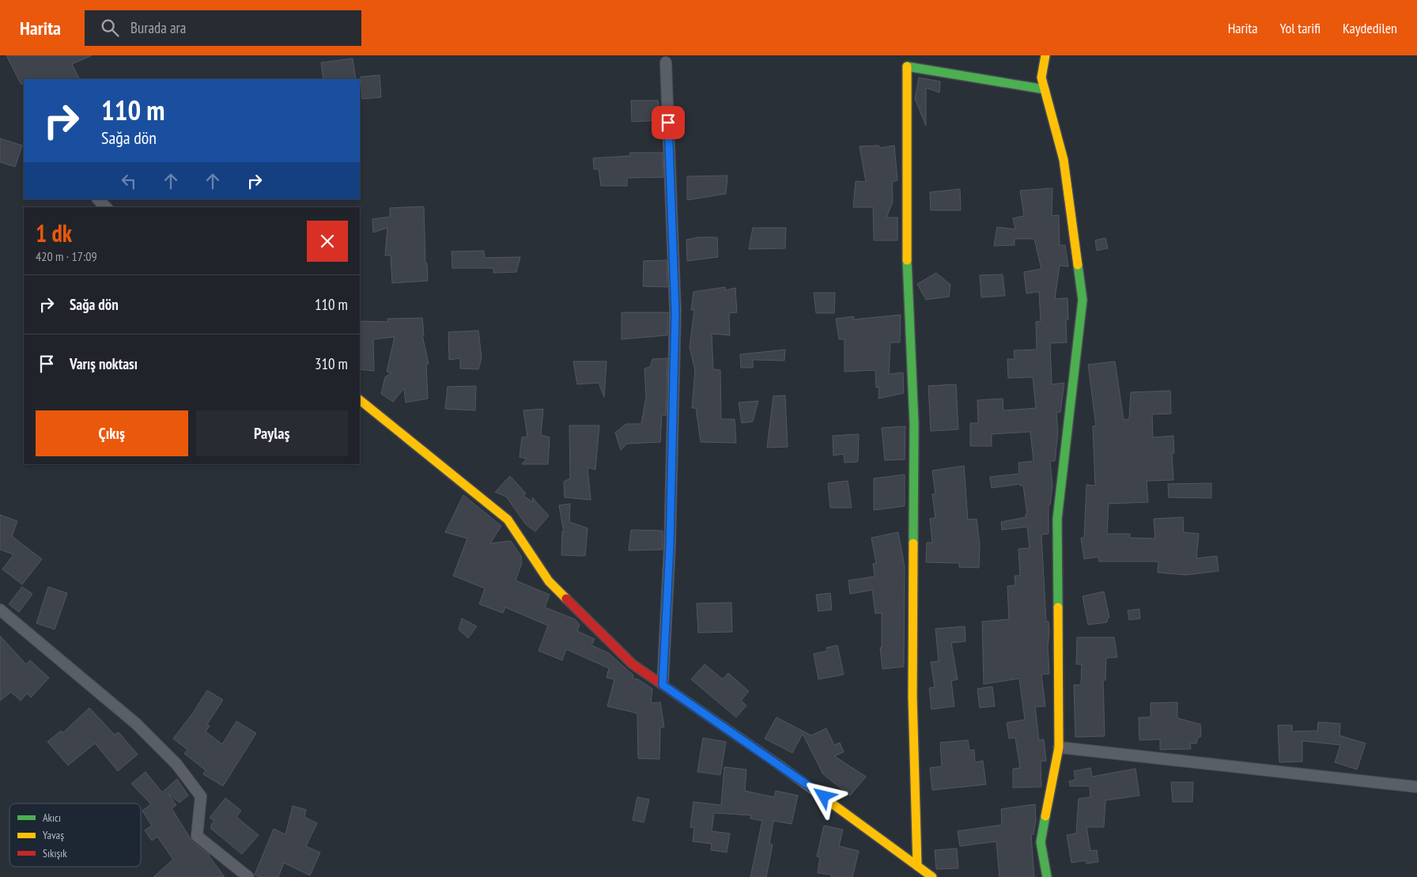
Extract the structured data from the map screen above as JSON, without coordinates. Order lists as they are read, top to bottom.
{
  "legend": ["Akıcı", "Yavaş", "Sıkışık"],
  "page": {
    "header": "Harita",
    "search": "Burada ara",
    "nav": ["Harita", "Yol tarifi", "Kaydedilen"],
    "turn": ["110 m", "Sağa dön"],
    "heading": ["1 dk", "420 m · 17:09"],
    "list": [
      {
        "name": "Sağa dön",
        "value": "110 m"
      },
      {
        "name": "Varış noktası",
        "value": "310 m"
      }
    ],
    "buttons": ["Çıkış", "Paylaş"]
  }
}
